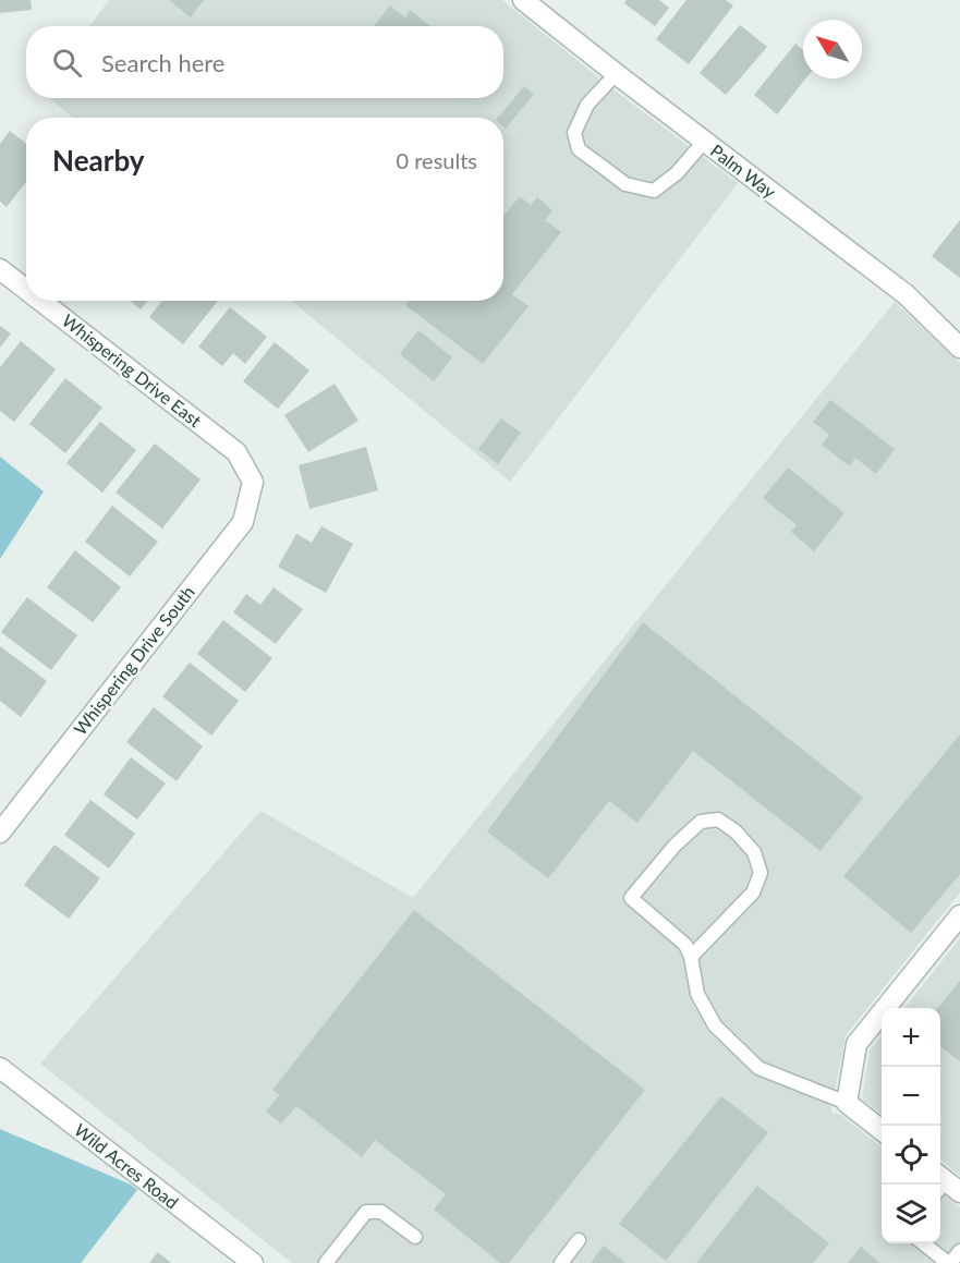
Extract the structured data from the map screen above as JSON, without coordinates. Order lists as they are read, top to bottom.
{
  "streets": {
    "street": [
      "Palm Way",
      "Whispering Drive East",
      "Whispering Drive South",
      "Wild Acres Road"
    ]
  },
  "crossings": [
    ["Whispering Drive East", "Whispering Drive South"]
  ],
  "north": "top left",
  "page": {
    "search": "Search here",
    "heading": ["Nearby", "0 results"],
    "map_buttons": ["+", "−"]
  }
}
